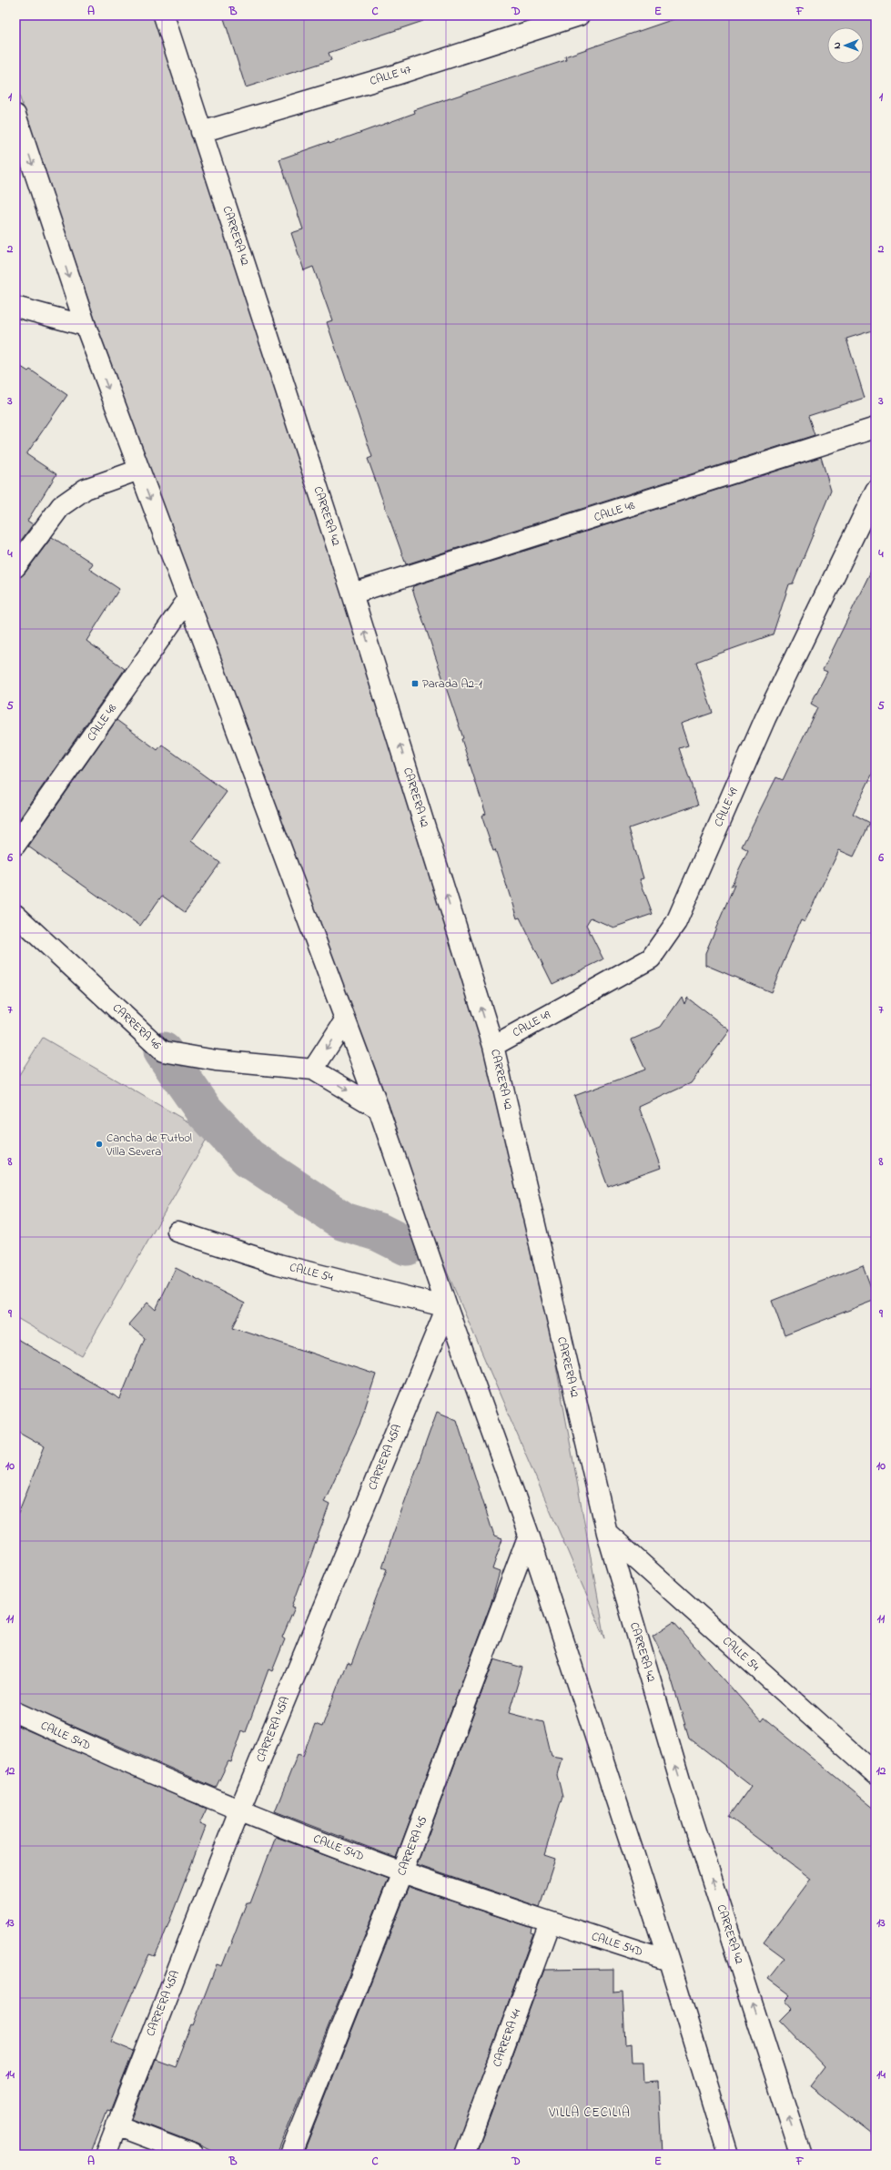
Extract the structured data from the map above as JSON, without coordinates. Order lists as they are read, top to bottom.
{
  "streets": {
    "street": [
      "CALLE 47",
      "CARRERA 42",
      "CALLE 48",
      "CALLE 49",
      "CARRERA 46",
      "CALLE 54",
      "CARRERA 45A",
      "CALLE 54D",
      "CARRERA 45",
      "CARRERA 44"
    ]
  },
  "crossings": [
    ["CALLE 47", "CARRERA 42"],
    ["CARRERA 42", "CALLE 48"],
    ["CARRERA 42", "CALLE 49"],
    ["CARRERA 42", "CALLE 54"],
    ["CALLE 54", "CARRERA 45A"],
    ["CARRERA 45A", "CALLE 54D"],
    ["CALLE 54D", "CARRERA 45"],
    ["CALLE 54D", "CARRERA 44"]
  ],
  "districts": ["VILLA CECILIA"],
  "places": {
    "transit": ["Parada A2-1"],
    "other": ["Cancha de Futbol Villa Severa"]
  },
  "north": "left",
  "grid": {
    "columns": [
      "A",
      "B",
      "C",
      "D",
      "E",
      "F"
    ],
    "rows": [
      "1",
      "2",
      "3",
      "4",
      "5",
      "6",
      "7",
      "8",
      "9",
      "10",
      "11",
      "12",
      "13",
      "14"
    ]
  }
}
